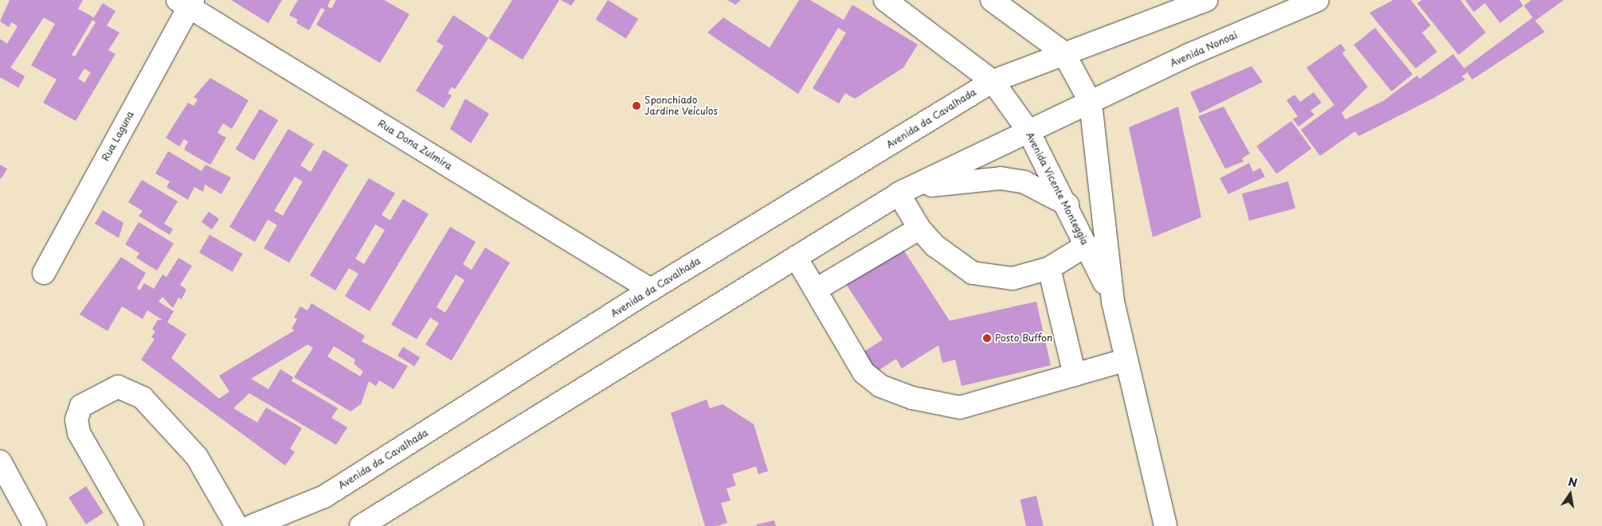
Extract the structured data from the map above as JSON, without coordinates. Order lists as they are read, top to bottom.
{
  "streets": {
    "main road": [
      "Avenida Nonoai",
      "Avenida da Cavalhada",
      "Rua Laguna",
      "Rua Dona Zulmira",
      "Avenida Vicente Monteggia"
    ]
  },
  "crossings": [
    ["Avenida Nonoai", "Avenida Vicente Monteggia"],
    ["Avenida da Cavalhada", "Rua Dona Zulmira"],
    ["Avenida da Cavalhada", "Avenida Vicente Monteggia"],
    ["Rua Laguna", "Rua Dona Zulmira"]
  ],
  "places": ["Sponchiado Jardine Veículos", "Posto Buffon"],
  "north": "top"
}
